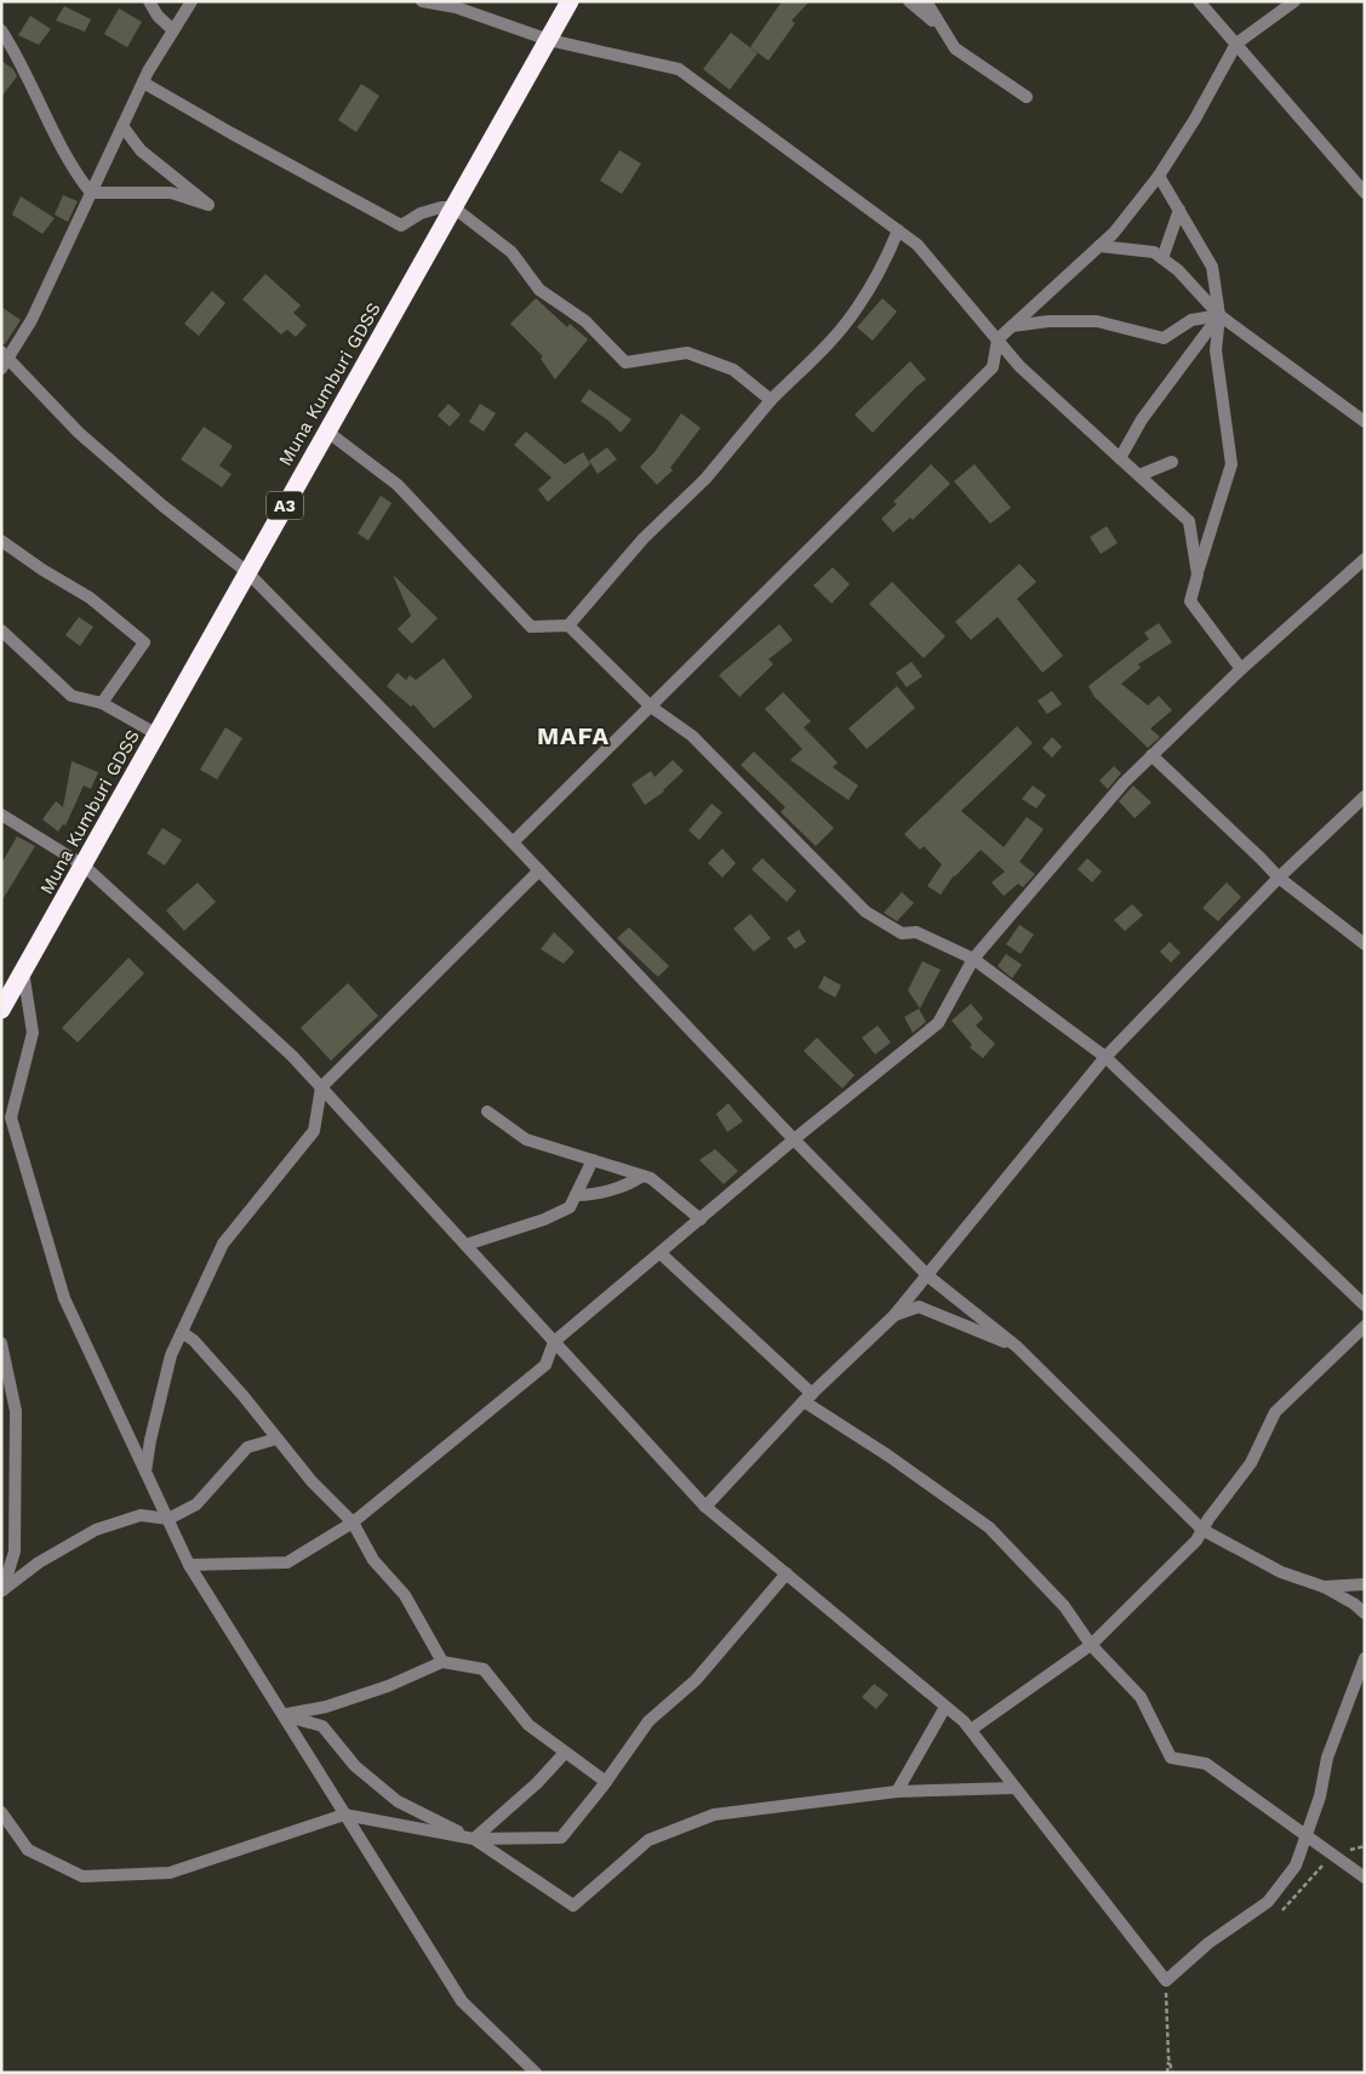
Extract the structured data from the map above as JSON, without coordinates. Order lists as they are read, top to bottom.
{
  "streets": {
    "highway": ["Muna Kumburi GDSS", "A3"]
  },
  "districts": ["MAFA"]
}
